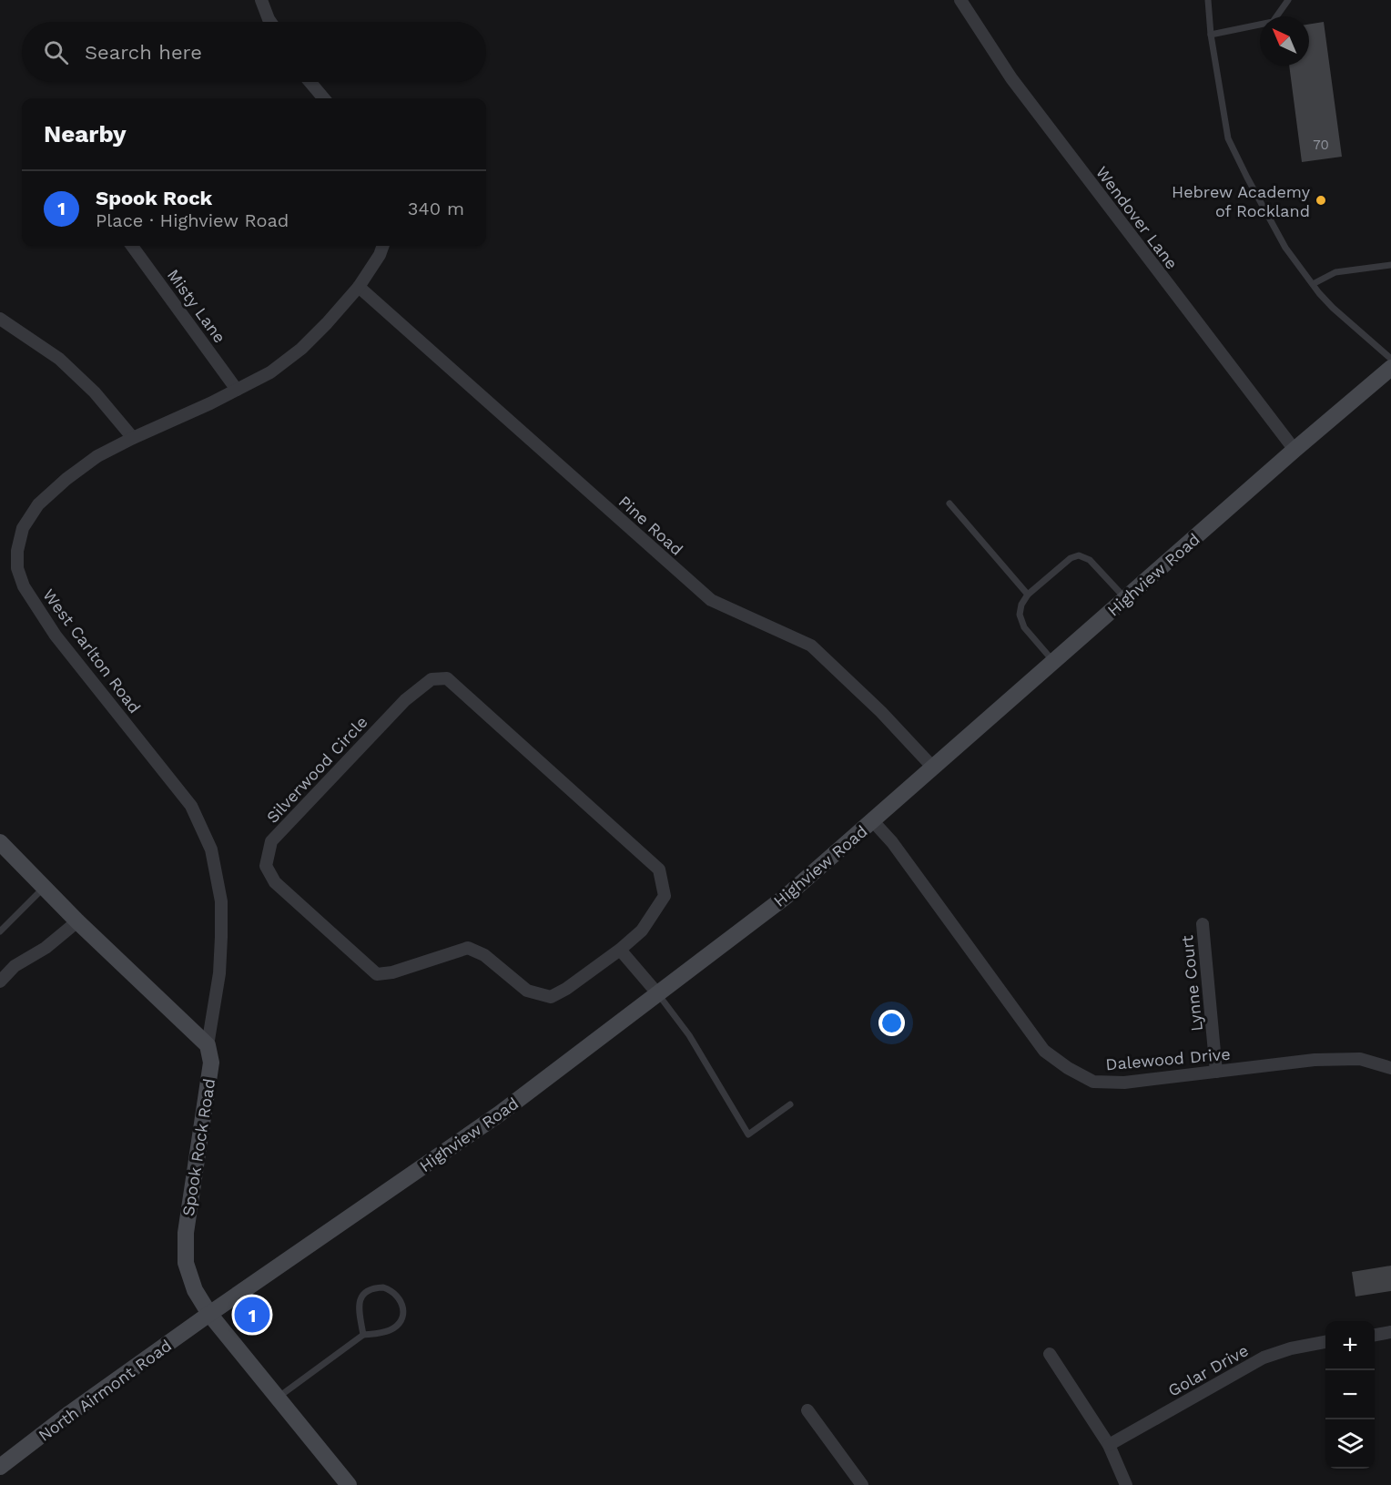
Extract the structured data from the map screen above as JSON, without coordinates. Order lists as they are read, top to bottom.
{
  "streets": {
    "street": [
      "Wendover Lane",
      "Misty Lane",
      "Pine Road",
      "Highview Road",
      "West Carlton Road",
      "Silverwood Circle",
      "Lynne Court",
      "Dalewood Drive",
      "Spook Rock Road",
      "Golar Drive",
      "North Airmont Road"
    ]
  },
  "crossings": [
    ["Wendover Lane", "Highview Road"],
    ["Misty Lane", "West Carlton Road"],
    ["Pine Road", "Highview Road"],
    ["Pine Road", "West Carlton Road"],
    ["Highview Road", "Dalewood Drive"],
    ["Highview Road", "Spook Rock Road"],
    ["Highview Road", "North Airmont Road"],
    ["West Carlton Road", "Spook Rock Road"],
    ["Lynne Court", "Dalewood Drive"],
    ["Spook Rock Road", "North Airmont Road"]
  ],
  "places": ["Hebrew Academy of Rockland"],
  "house_numbers": ["70"],
  "north": "top left",
  "page": {
    "search": "Search here",
    "heading": "Nearby",
    "list": [
      {
        "mark": "1",
        "name": "Spook Rock",
        "note": "Place · Highview Road",
        "value": "340 m"
      }
    ],
    "pins": "1",
    "map_buttons": ["+", "−"]
  }
}
